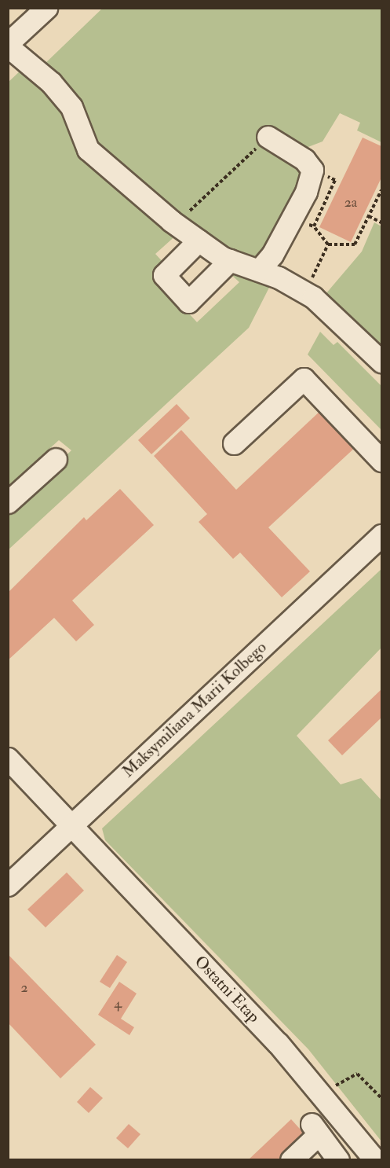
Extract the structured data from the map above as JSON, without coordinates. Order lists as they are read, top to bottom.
{
  "streets": {
    "street": ["Maksymiliana Marii Kolbego", "Ostatni Etap"]
  },
  "crossings": [
    ["Maksymiliana Marii Kolbego", "Ostatni Etap"]
  ],
  "house_numbers": ["2a", "2", "4"]
}
